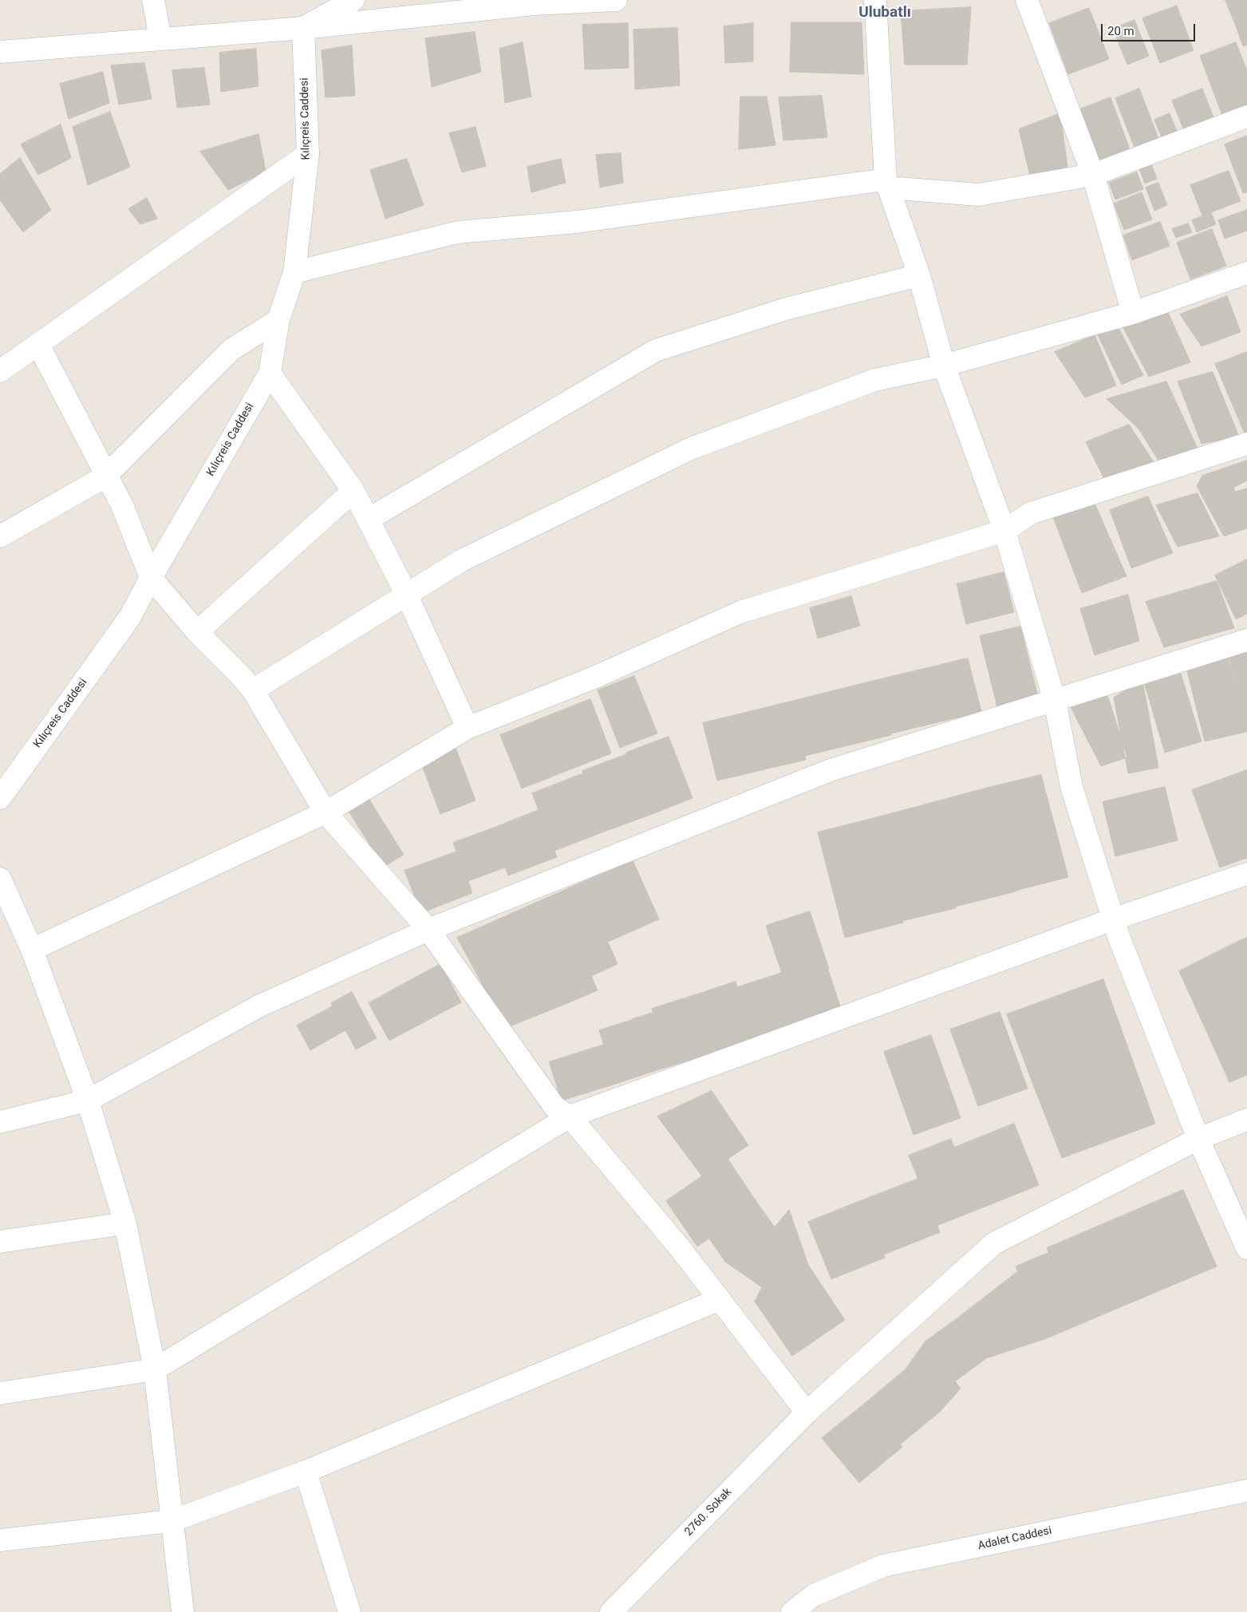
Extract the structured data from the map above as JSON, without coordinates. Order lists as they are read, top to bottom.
{
  "streets": {
    "street": ["Kılıçreis Caddesi", "2760. Sokak", "Adalet Caddesi"]
  },
  "districts": ["Ulubatlı"],
  "scale_bar": "20 m"
}
